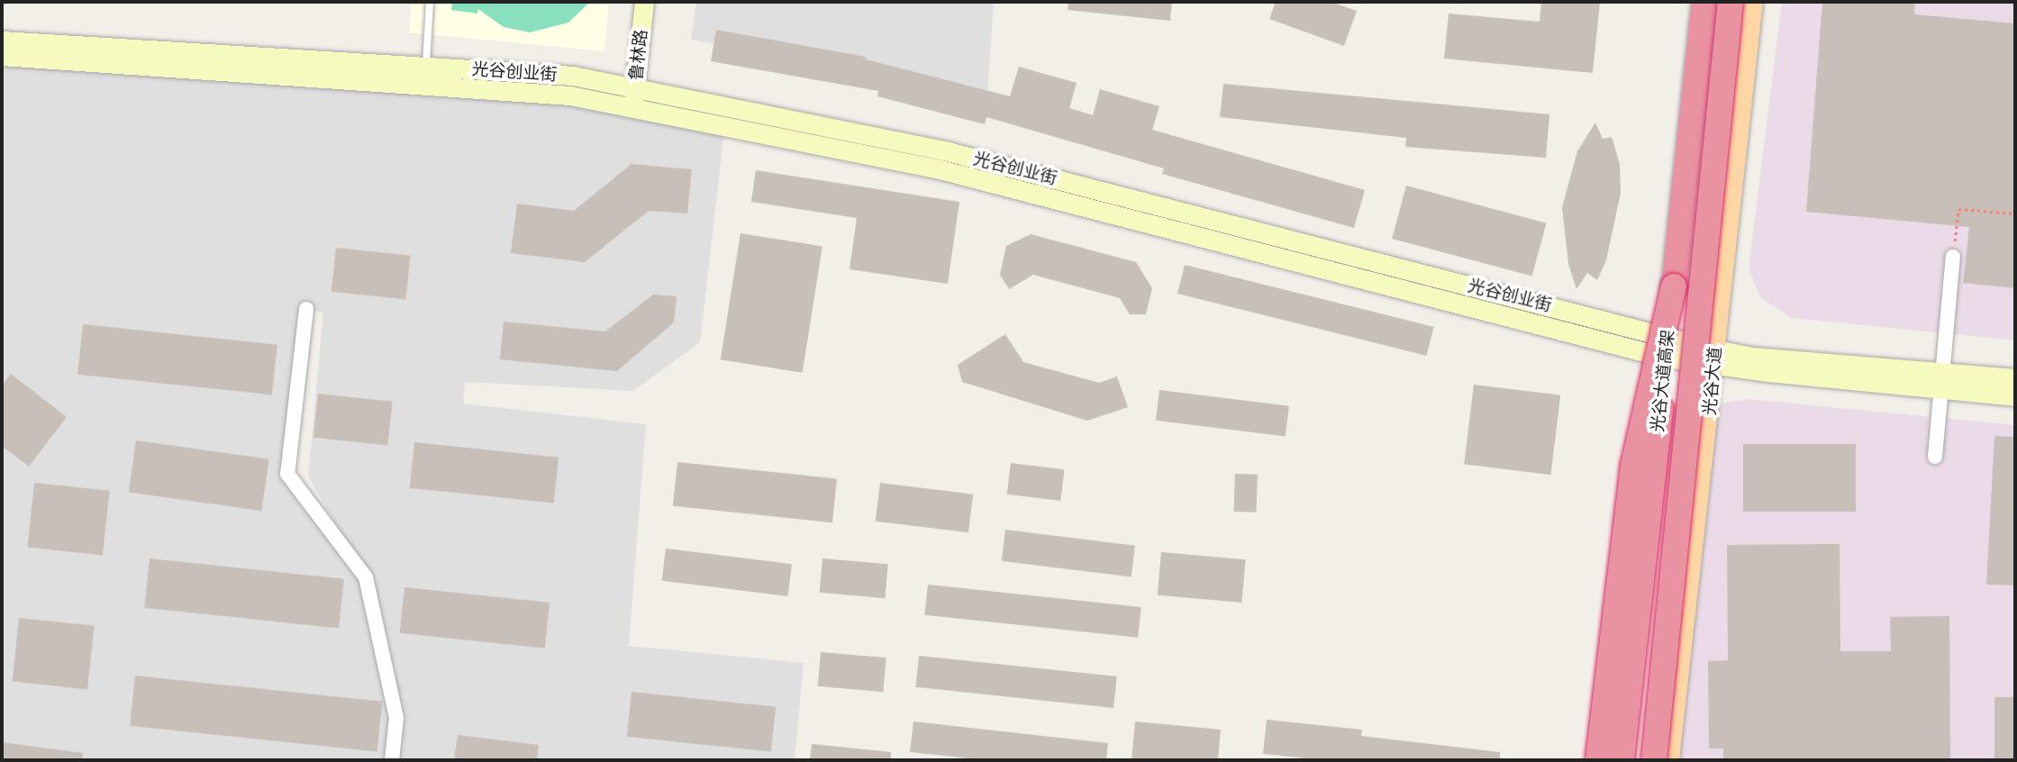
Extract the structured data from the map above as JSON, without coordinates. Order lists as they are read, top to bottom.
{
  "streets": {
    "highway": ["光谷大道高架"],
    "main road": ["鲁林路", "光谷创业街", "光谷大道"]
  },
  "crossings": [
    ["鲁林路", "光谷创业街"],
    ["光谷创业街", "光谷大道"]
  ]
}
